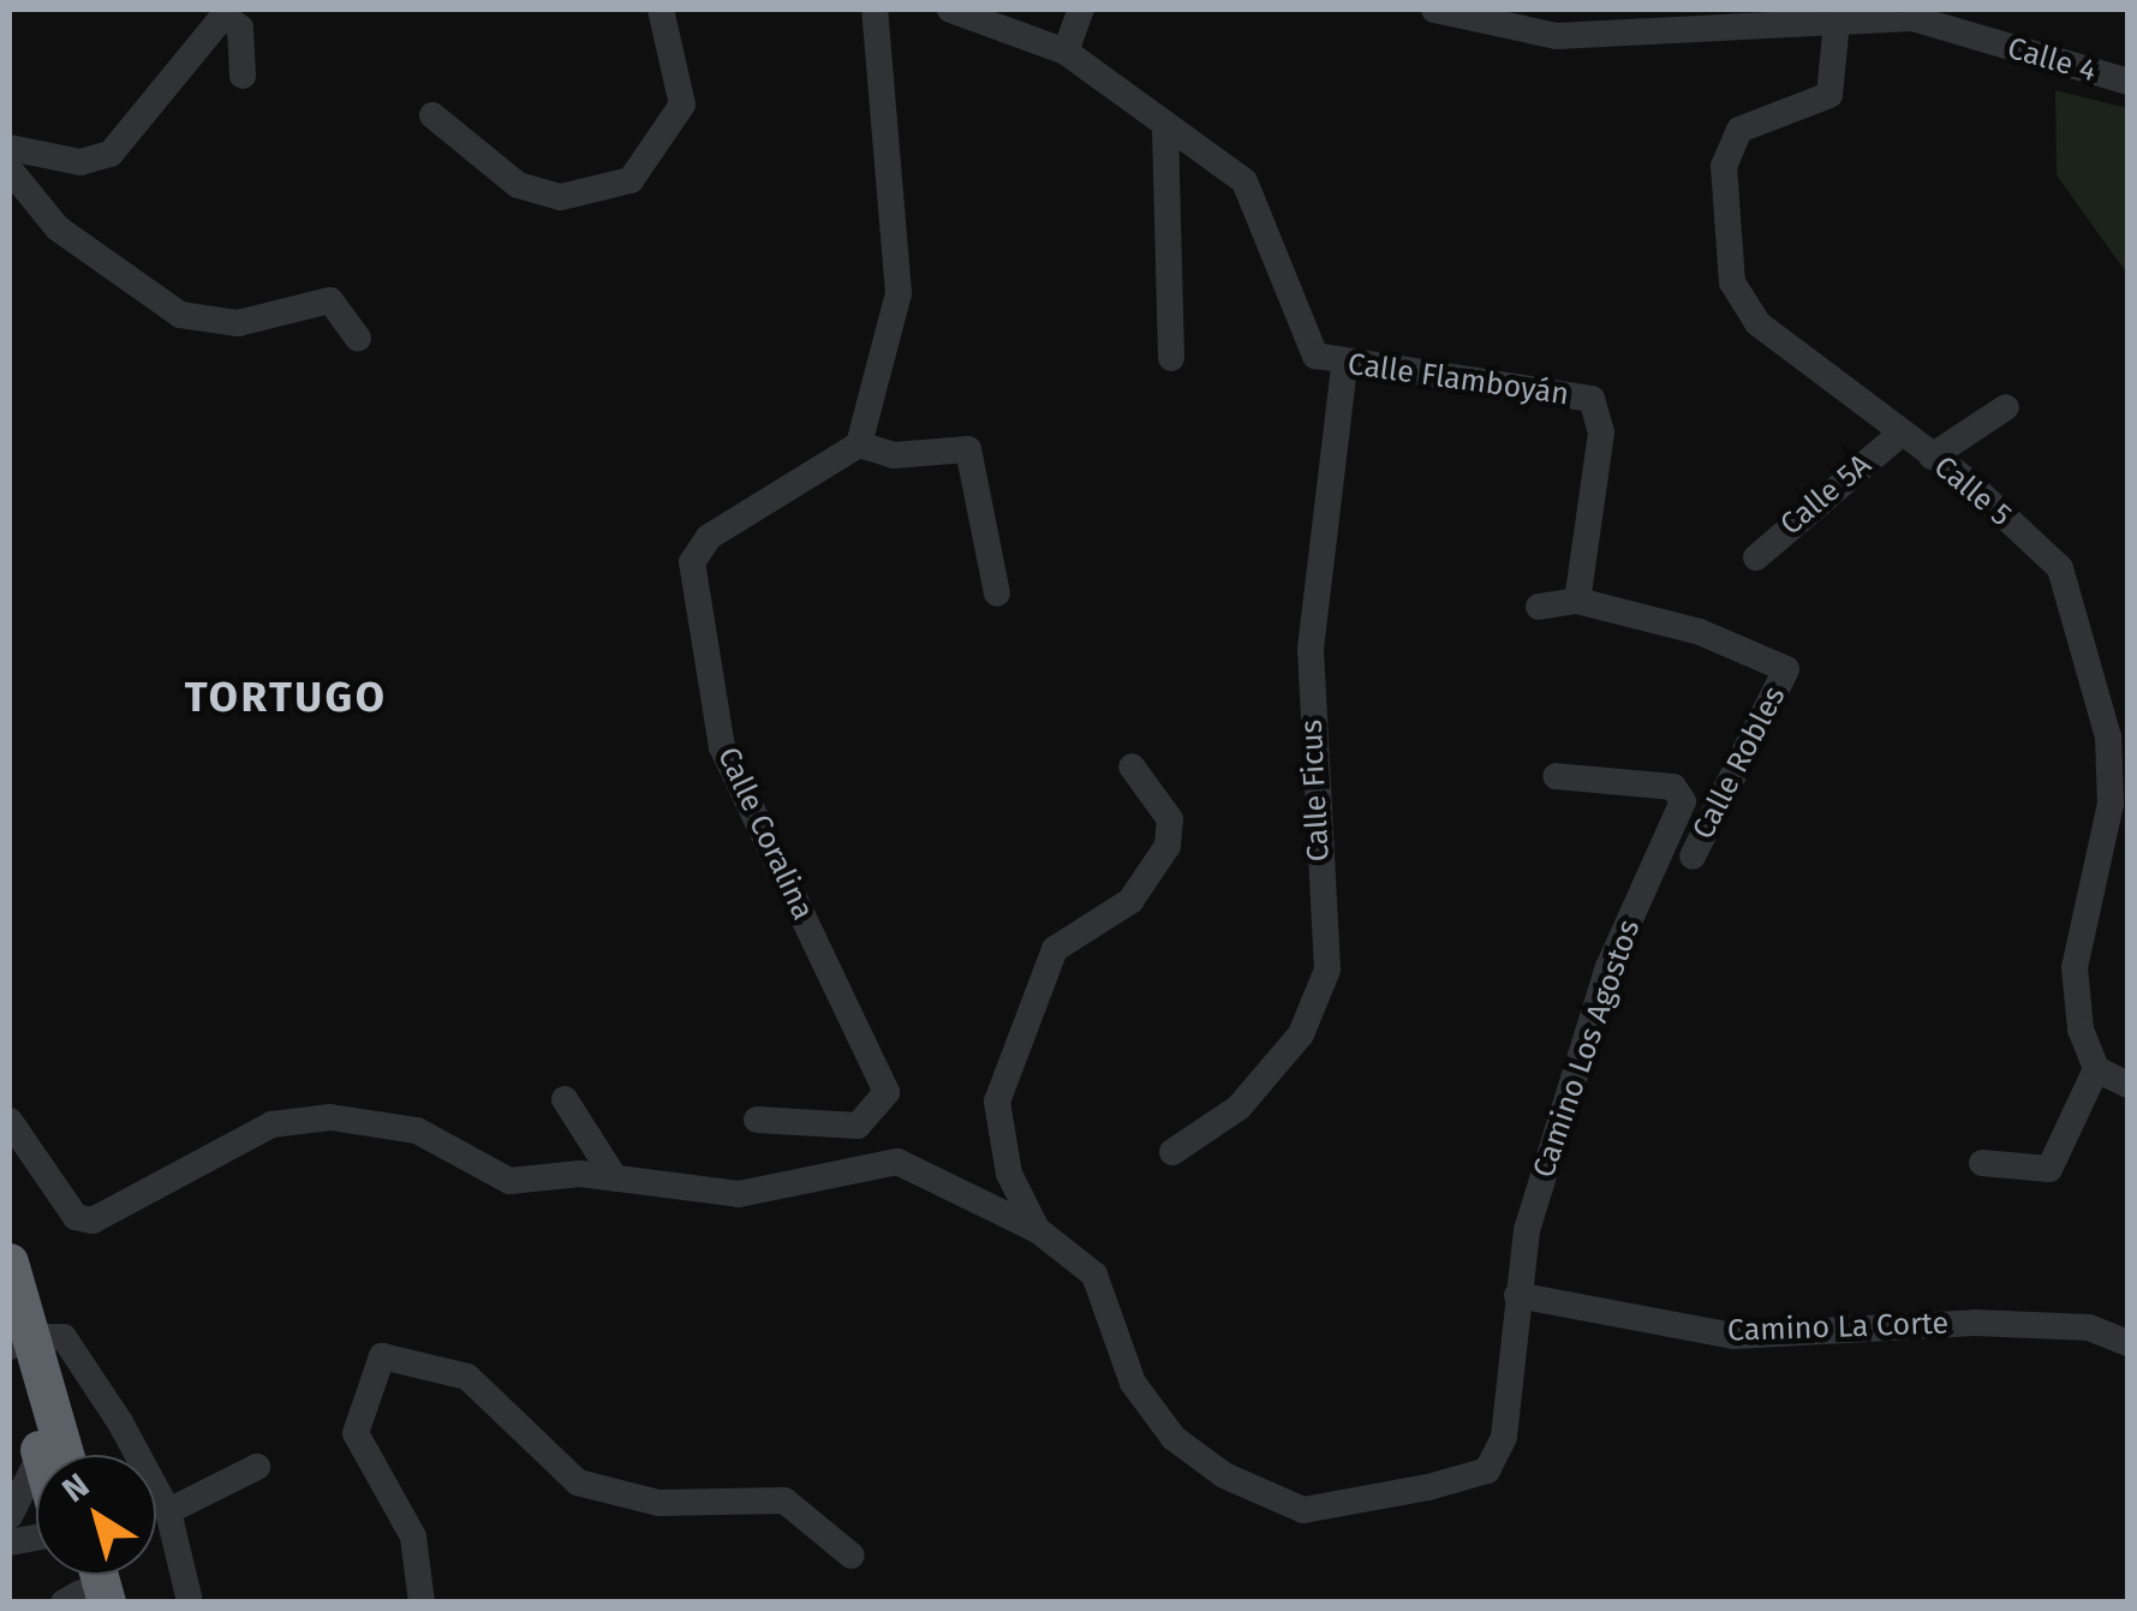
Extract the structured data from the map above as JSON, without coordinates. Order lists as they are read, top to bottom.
{
  "streets": {
    "street": [
      "Calle 4",
      "Calle Flamboyán",
      "Calle 5",
      "Calle 5A",
      "Calle Robles",
      "Calle Ficus",
      "Calle Coralina",
      "Camino Los Agostos",
      "Camino La Corte"
    ]
  },
  "crossings": [
    ["Calle 4", "Calle 5"],
    ["Calle Flamboyán", "Calle Robles"],
    ["Calle Flamboyán", "Calle Ficus"],
    ["Calle 5", "Calle 5A"],
    ["Camino Los Agostos", "Camino La Corte"]
  ],
  "districts": ["TORTUGO"],
  "north": "top left"
}
